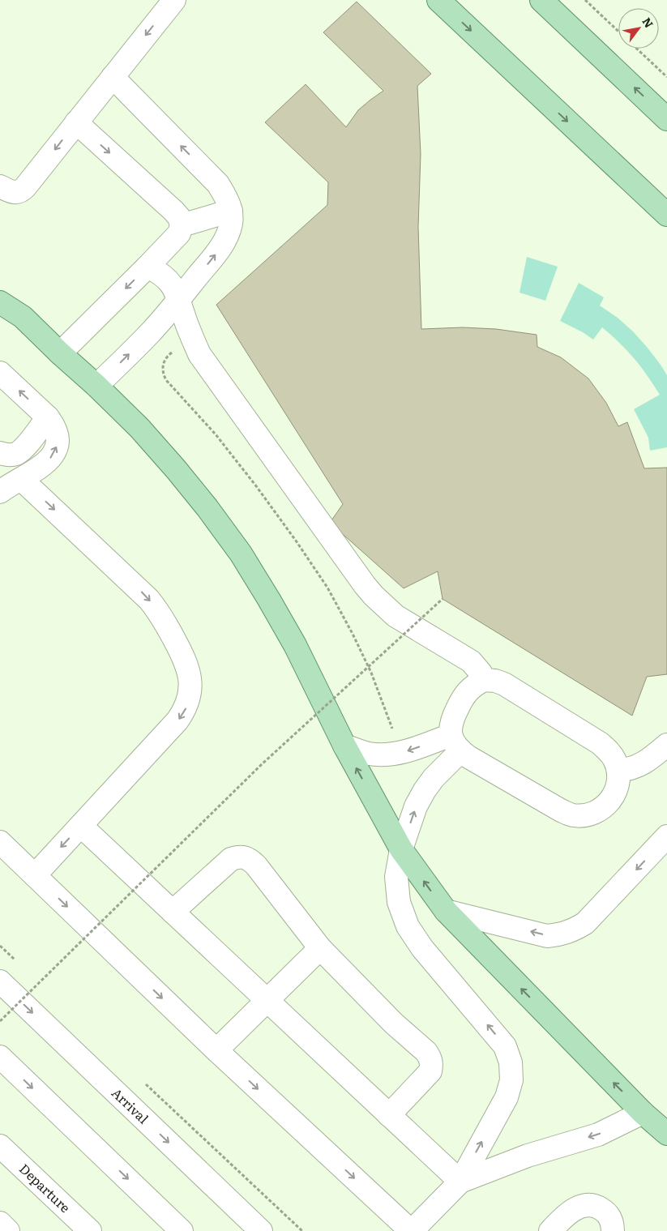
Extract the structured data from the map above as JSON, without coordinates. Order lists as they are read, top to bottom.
{
  "streets": {
    "street": ["Arrival", "Departure"]
  },
  "north": "top right"
}
